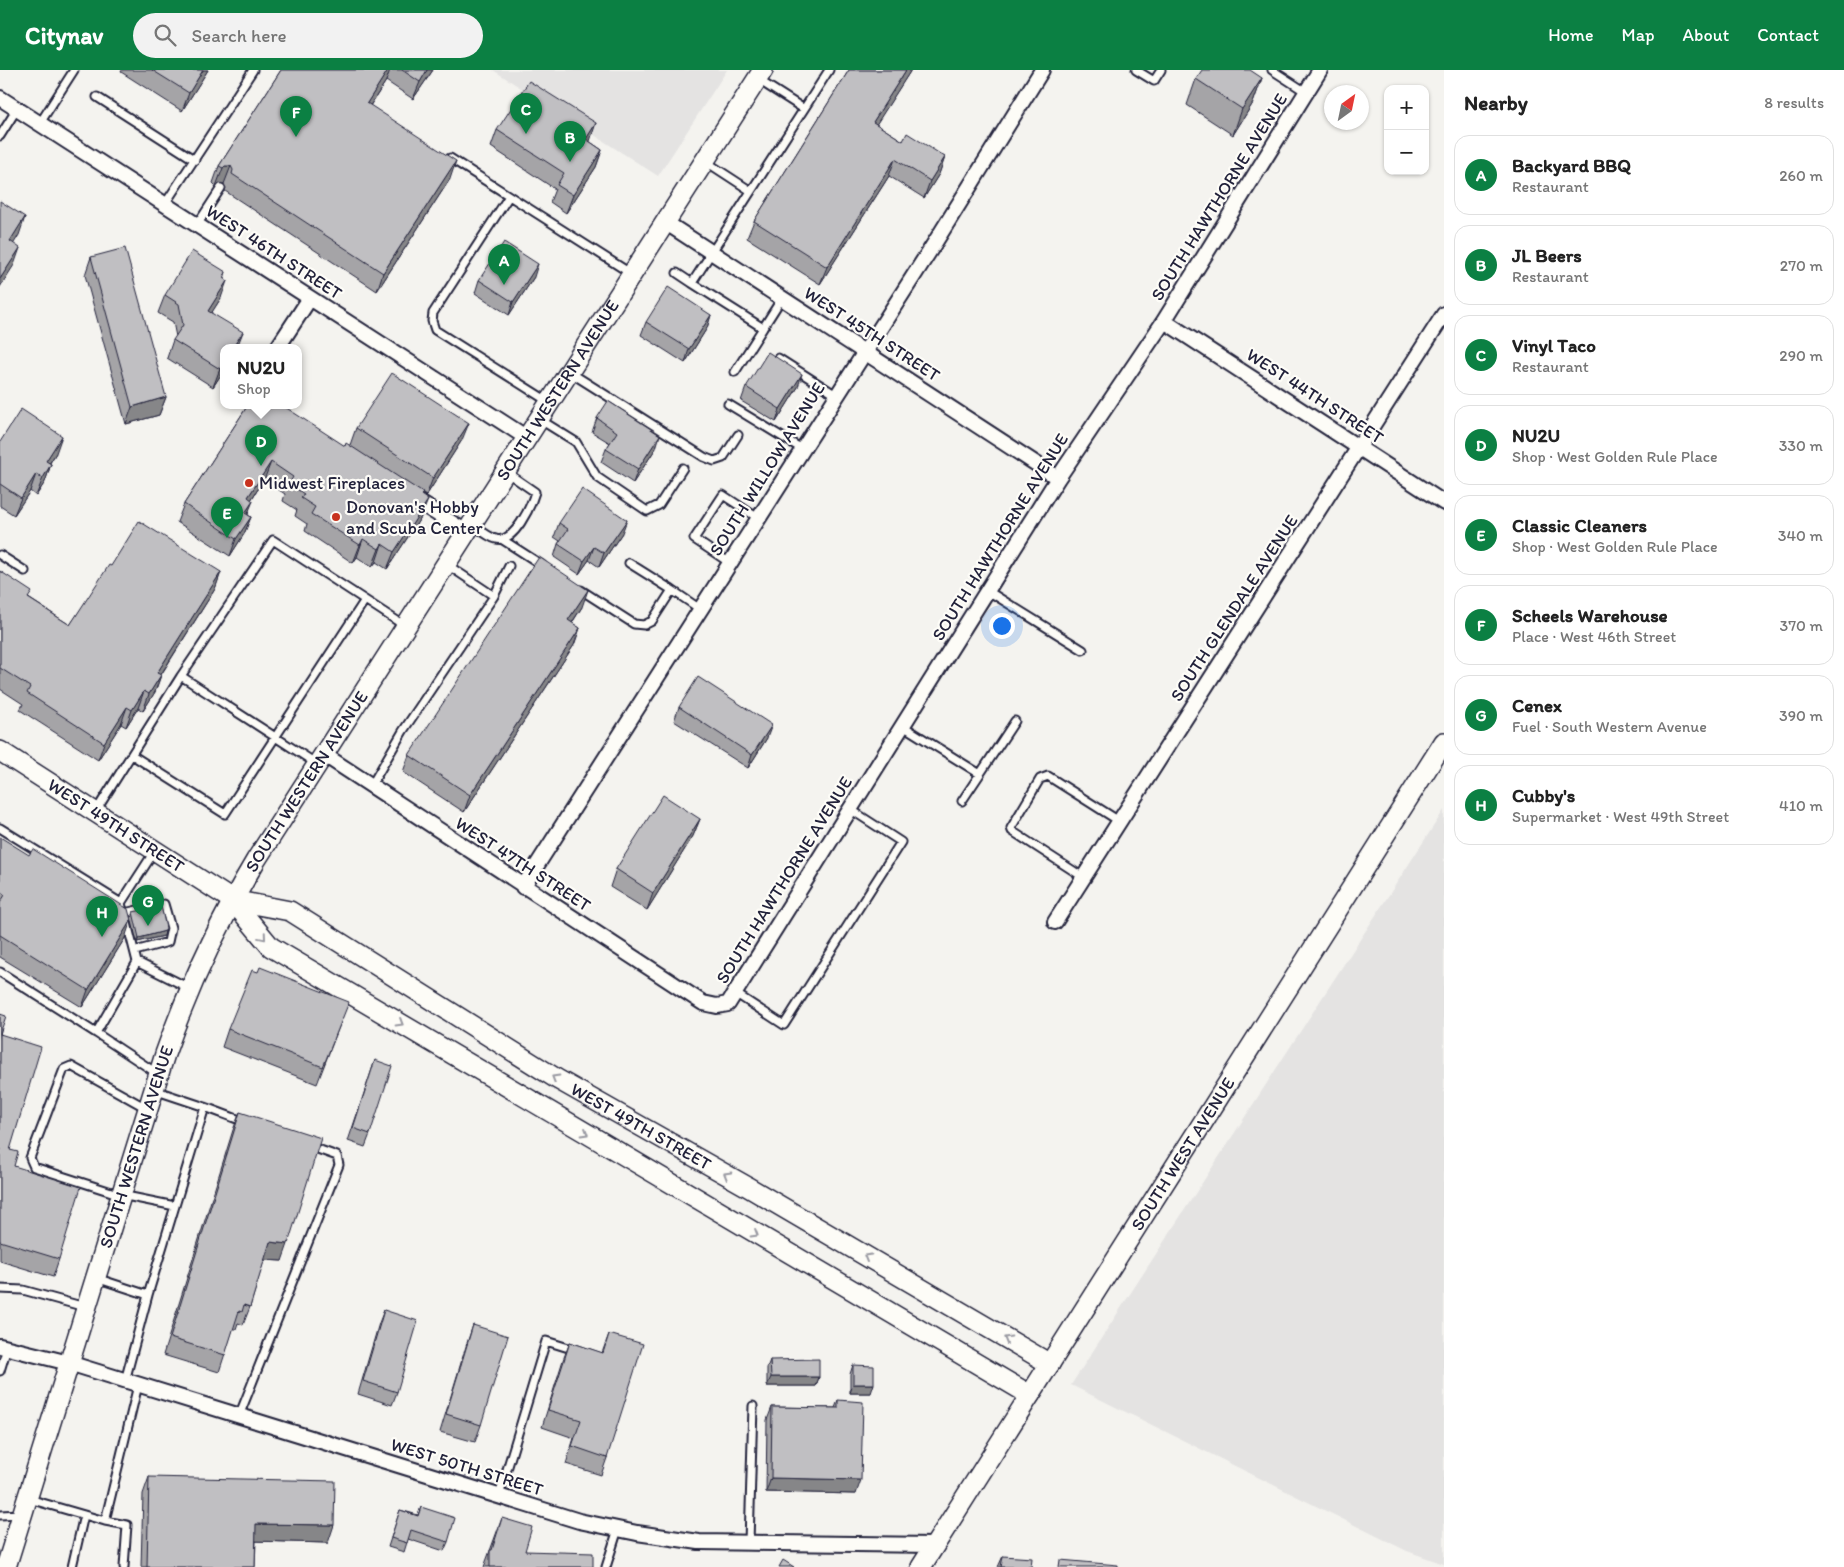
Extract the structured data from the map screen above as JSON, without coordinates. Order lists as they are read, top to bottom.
{
  "streets": {
    "street": [
      "SOUTH HAWTHORNE AVENUE",
      "WEST 46TH STREET",
      "WEST 45TH STREET",
      "SOUTH WESTERN AVENUE",
      "WEST 44TH STREET",
      "SOUTH WILLOW AVENUE",
      "SOUTH GLENDALE AVENUE",
      "WEST 49TH STREET",
      "WEST 47TH STREET",
      "SOUTH WEST AVENUE",
      "WEST 50TH STREET"
    ]
  },
  "crossings": [
    ["SOUTH HAWTHORNE AVENUE", "WEST 45TH STREET"],
    ["SOUTH HAWTHORNE AVENUE", "WEST 44TH STREET"],
    ["SOUTH HAWTHORNE AVENUE", "WEST 47TH STREET"],
    ["WEST 46TH STREET", "SOUTH WESTERN AVENUE"],
    ["WEST 45TH STREET", "SOUTH WESTERN AVENUE"],
    ["WEST 45TH STREET", "SOUTH WILLOW AVENUE"],
    ["SOUTH WESTERN AVENUE", "WEST 49TH STREET"],
    ["SOUTH WESTERN AVENUE", "WEST 47TH STREET"],
    ["SOUTH WESTERN AVENUE", "WEST 50TH STREET"],
    ["WEST 44TH STREET", "SOUTH GLENDALE AVENUE"],
    ["SOUTH WILLOW AVENUE", "WEST 47TH STREET"],
    ["WEST 49TH STREET", "SOUTH WEST AVENUE"],
    ["SOUTH WEST AVENUE", "WEST 50TH STREET"]
  ],
  "places": ["Midwest Fireplaces", "Donovan's Hobby and Scuba Center"],
  "north": "top right",
  "page": {
    "header": "Citynav",
    "search": "Search here",
    "nav": [
      "Home",
      "Map",
      "About",
      "Contact"
    ],
    "heading": ["Nearby", "8 results"],
    "map_buttons": ["+", "−"],
    "pins": [
      "C",
      "F",
      "B",
      "A",
      "D",
      "E",
      "G",
      "H"
    ],
    "list": [
      {
        "mark": "A",
        "name": "Backyard BBQ",
        "note": "Restaurant",
        "value": "260 m"
      },
      {
        "mark": "B",
        "name": "JL Beers",
        "note": "Restaurant",
        "value": "270 m"
      },
      {
        "mark": "C",
        "name": "Vinyl Taco",
        "note": "Restaurant",
        "value": "290 m"
      },
      {
        "mark": "D",
        "name": "NU2U",
        "note": "Shop · West Golden Rule Place",
        "value": "330 m"
      },
      {
        "mark": "E",
        "name": "Classic Cleaners",
        "note": "Shop · West Golden Rule Place",
        "value": "340 m"
      },
      {
        "mark": "F",
        "name": "Scheels Warehouse",
        "note": "Place · West 46th Street",
        "value": "370 m"
      },
      {
        "mark": "G",
        "name": "Cenex",
        "note": "Fuel · South Western Avenue",
        "value": "390 m"
      },
      {
        "mark": "H",
        "name": "Cubby's",
        "note": "Supermarket · West 49th Street",
        "value": "410 m"
      }
    ],
    "popup": ["NU2U", "Shop"]
  }
}
